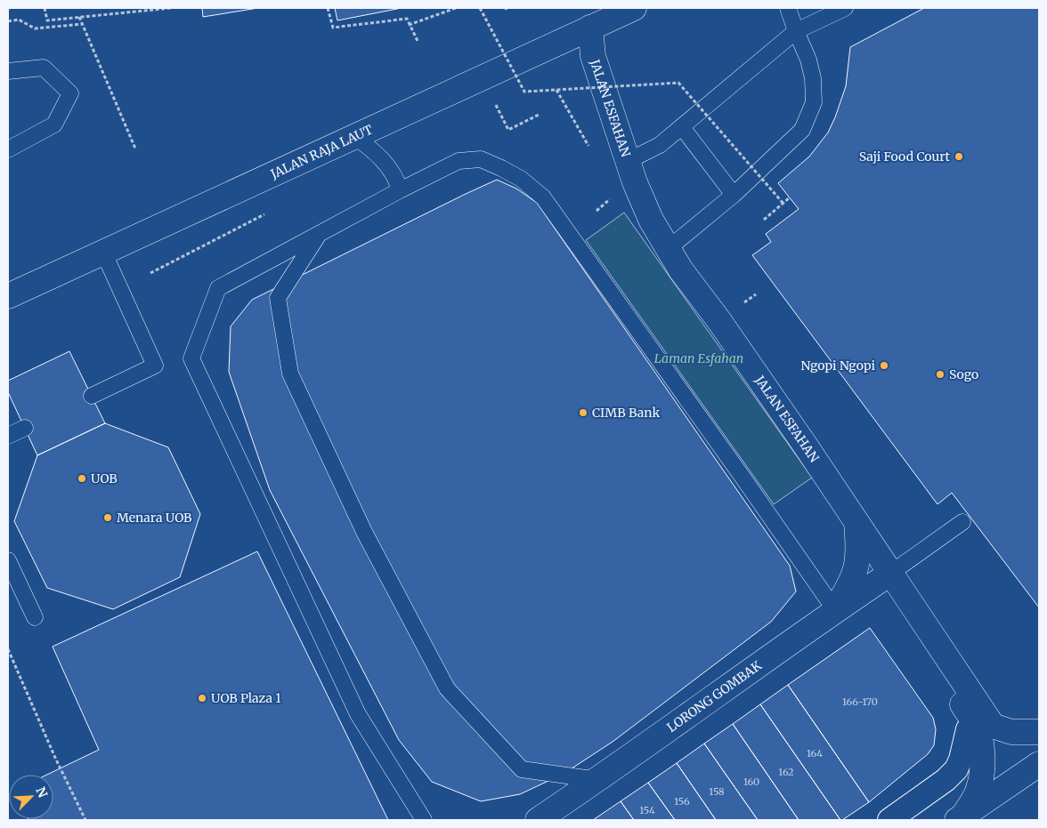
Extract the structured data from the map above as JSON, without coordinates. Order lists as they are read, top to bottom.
{
  "streets": {
    "street": ["JALAN ESFAHAN", "JALAN RAJA LAUT", "LORONG GOMBAK"]
  },
  "crossings": [
    ["JALAN ESFAHAN", "JALAN RAJA LAUT"],
    ["JALAN ESFAHAN", "LORONG GOMBAK"]
  ],
  "parks": ["Laman Esfahan"],
  "places": [
    "Saji Food Court",
    "Ngopi Ngopi",
    "Sogo",
    "CIMB Bank",
    "UOB",
    "Menara UOB",
    "UOB Plaza 1"
  ],
  "house_numbers": [
    "166-170",
    "164",
    "162",
    "160",
    "158",
    "156",
    "154"
  ],
  "north": "top right"
}
